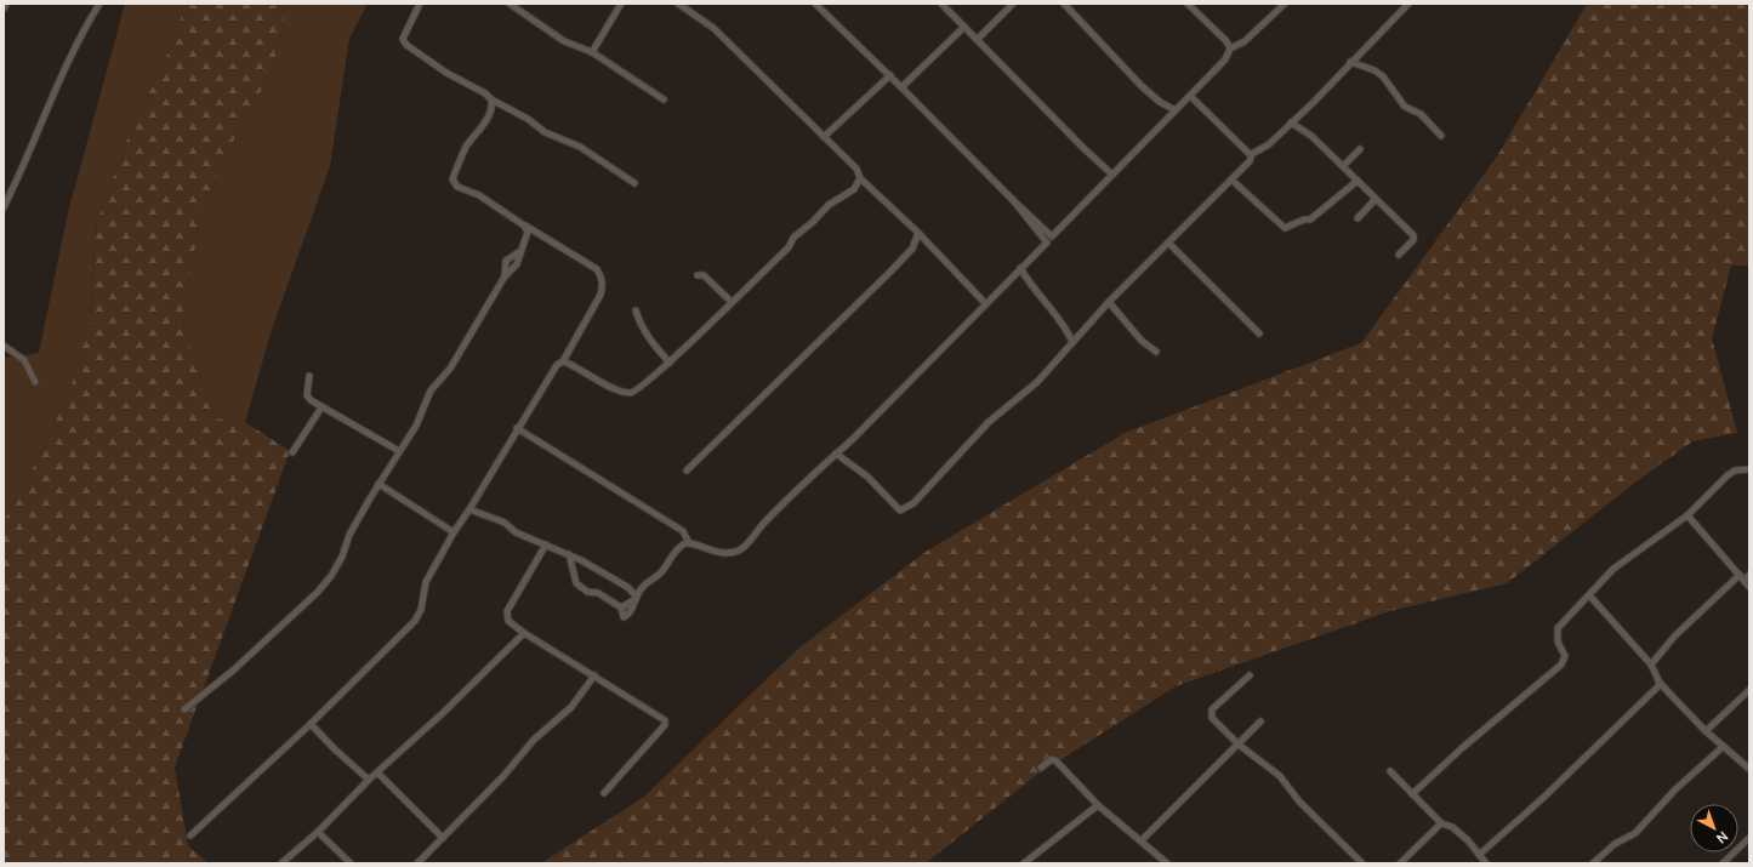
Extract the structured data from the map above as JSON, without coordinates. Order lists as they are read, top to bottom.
{
  "north": "bottom right"
}
